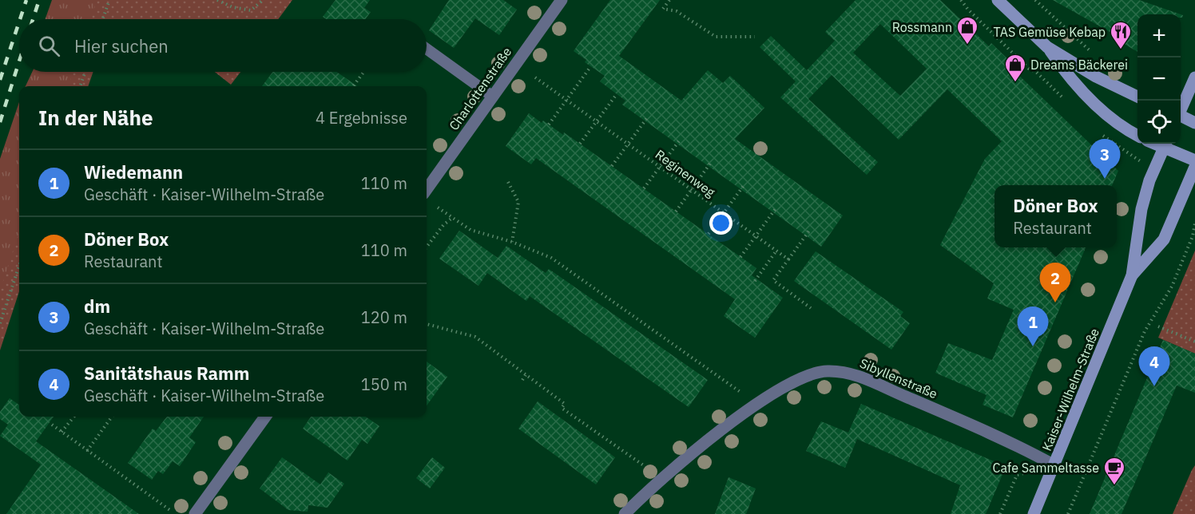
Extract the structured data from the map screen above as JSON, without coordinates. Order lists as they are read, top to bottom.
{
  "streets": {
    "main road": ["Kaiser-Wilhelm-Straße"],
    "street": ["Charlottenstraße", "Sibyllenstraße"],
    "path": ["Reginenweg"]
  },
  "crossings": [
    ["Sibyllenstraße", "Kaiser-Wilhelm-Straße"]
  ],
  "places": {
    "shop": ["Rossmann", "Dreams Bäckerei"],
    "restaurant": ["TAS Gemüse Kebap"],
    "cafe": ["Cafe Sammeltasse"]
  },
  "page": {
    "map_buttons": ["+", "−"],
    "search": "Hier suchen",
    "heading": ["In der Nähe", "4 Ergebnisse"],
    "pins": [
      "3",
      "2",
      "1",
      "4"
    ],
    "list": [
      {
        "mark": "1",
        "name": "Wiedemann",
        "note": "Geschäft · Kaiser-Wilhelm-Straße",
        "value": "110 m"
      },
      {
        "mark": "2",
        "name": "Döner Box",
        "note": "Restaurant",
        "value": "110 m"
      },
      {
        "mark": "3",
        "name": "dm",
        "note": "Geschäft · Kaiser-Wilhelm-Straße",
        "value": "120 m"
      },
      {
        "mark": "4",
        "name": "Sanitätshaus Ramm",
        "note": "Geschäft · Kaiser-Wilhelm-Straße",
        "value": "150 m"
      }
    ],
    "popup": ["Döner Box", "Restaurant"]
  }
}
